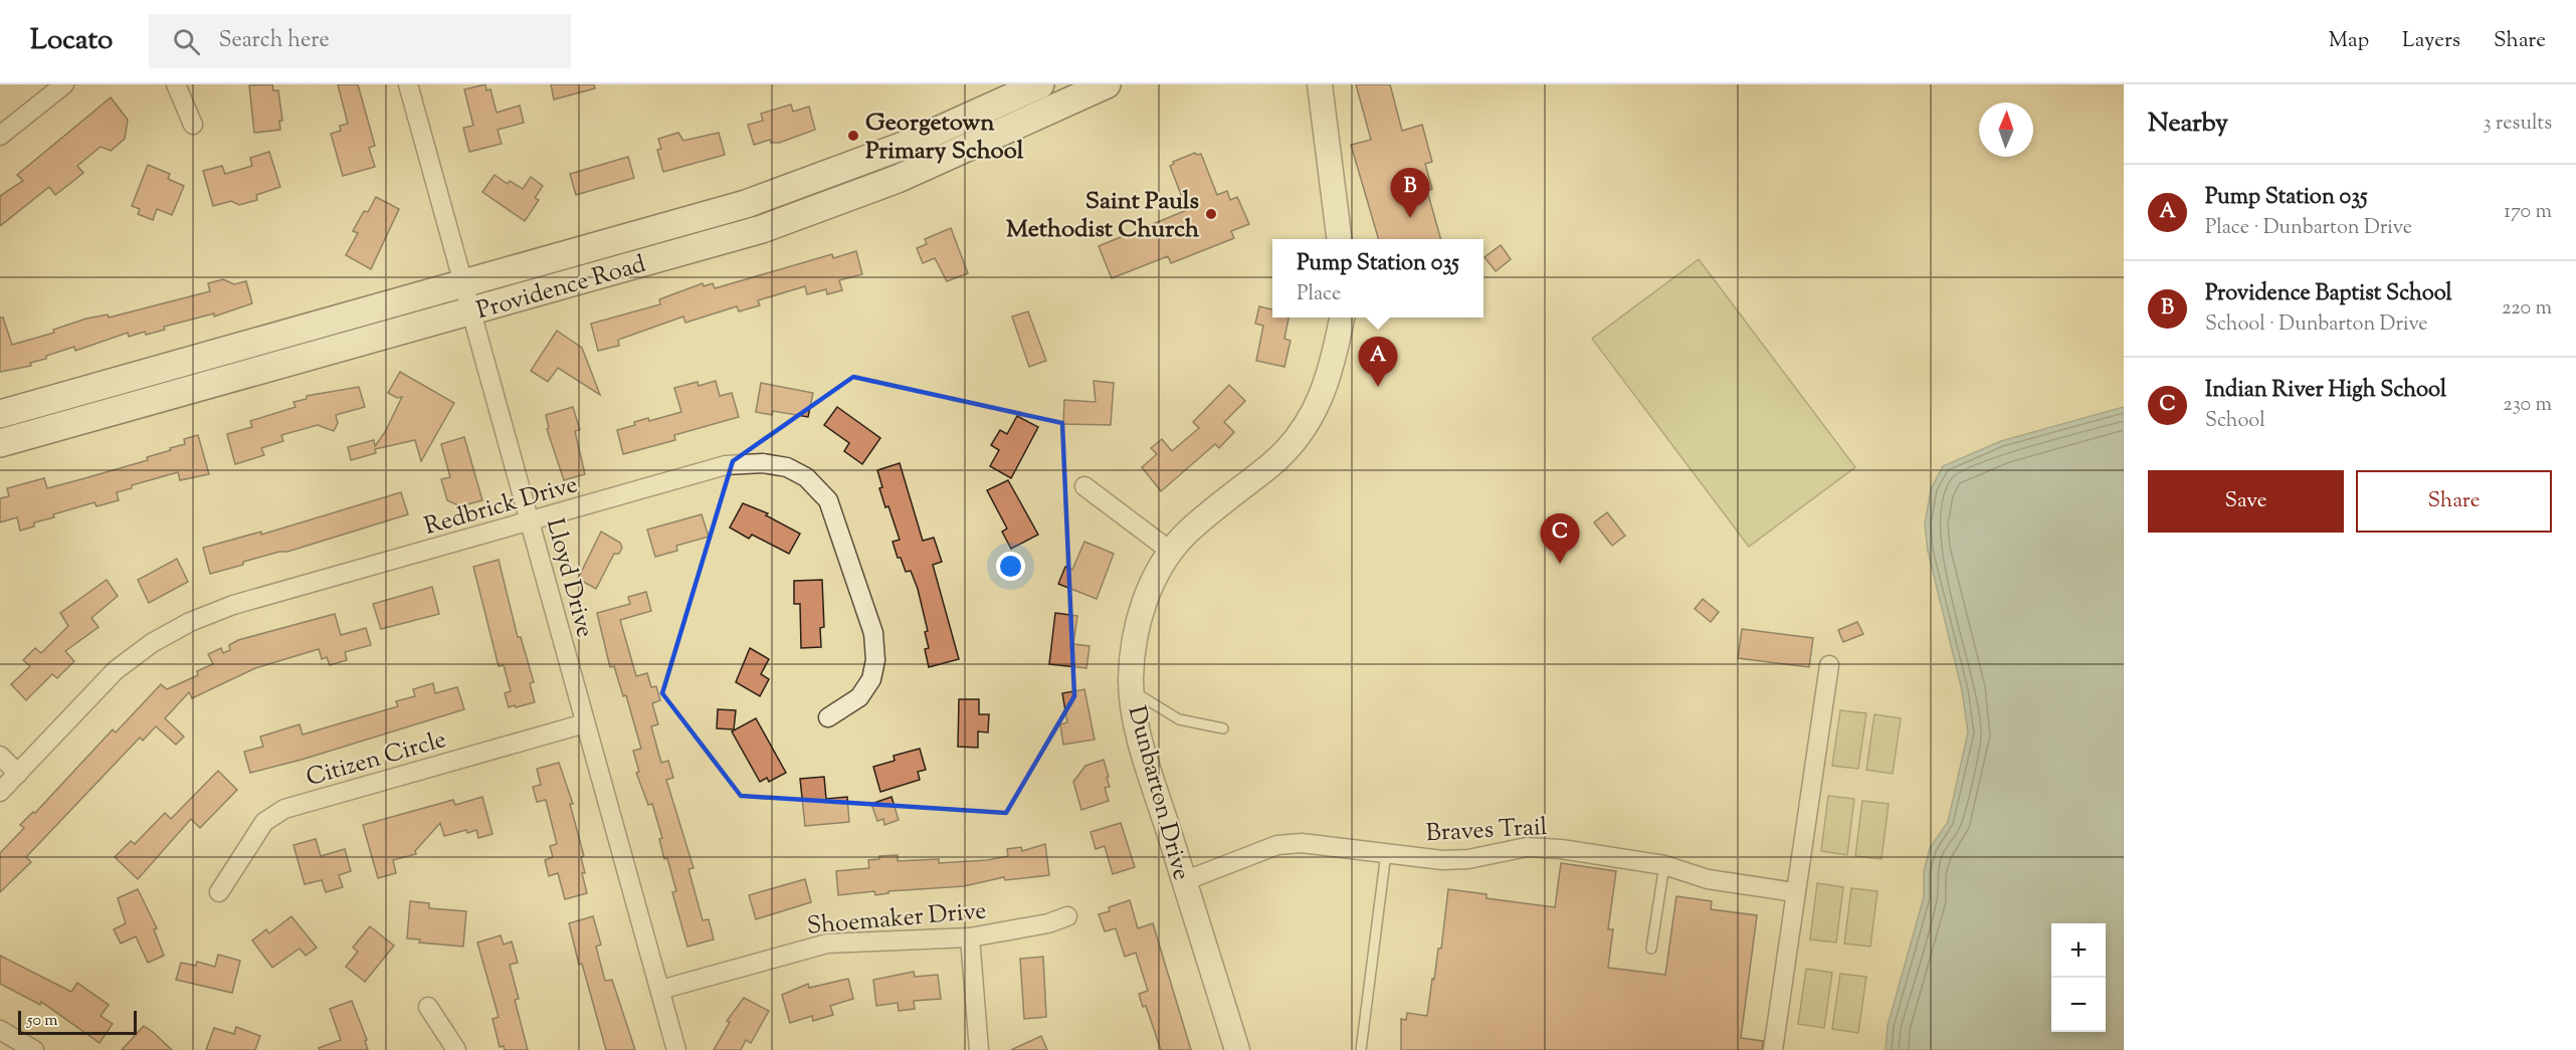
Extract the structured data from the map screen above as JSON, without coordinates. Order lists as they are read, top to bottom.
{
  "streets": {
    "main road": ["Providence Road"],
    "street": [
      "Redbrick Drive",
      "Lloyd Drive",
      "Citizen Circle",
      "Dunbarton Drive",
      "Braves Trail",
      "Shoemaker Drive"
    ]
  },
  "crossings": [
    ["Providence Road", "Lloyd Drive"],
    ["Redbrick Drive", "Lloyd Drive"],
    ["Lloyd Drive", "Citizen Circle"],
    ["Lloyd Drive", "Shoemaker Drive"],
    ["Dunbarton Drive", "Braves Trail"]
  ],
  "places": ["Georgetown Primary School", "Saint Pauls Methodist Church"],
  "scale_bar": "50 m",
  "north": "top",
  "page": {
    "header": "Locato",
    "search": "Search here",
    "nav": ["Map", "Layers", "Share"],
    "heading": ["Nearby", "3 results"],
    "list": [
      {
        "mark": "A",
        "name": "Pump Station 035",
        "note": "Place · Dunbarton Drive",
        "value": "170 m"
      },
      {
        "mark": "B",
        "name": "Providence Baptist School",
        "note": "School · Dunbarton Drive",
        "value": "220 m"
      },
      {
        "mark": "C",
        "name": "Indian River High School",
        "note": "School",
        "value": "230 m"
      }
    ],
    "pins": ["B", "A", "C"],
    "popup": ["Pump Station 035", "Place"],
    "buttons": ["Save", "Share"],
    "map_buttons": ["+", "−"],
    "scale": "50 m"
  }
}
